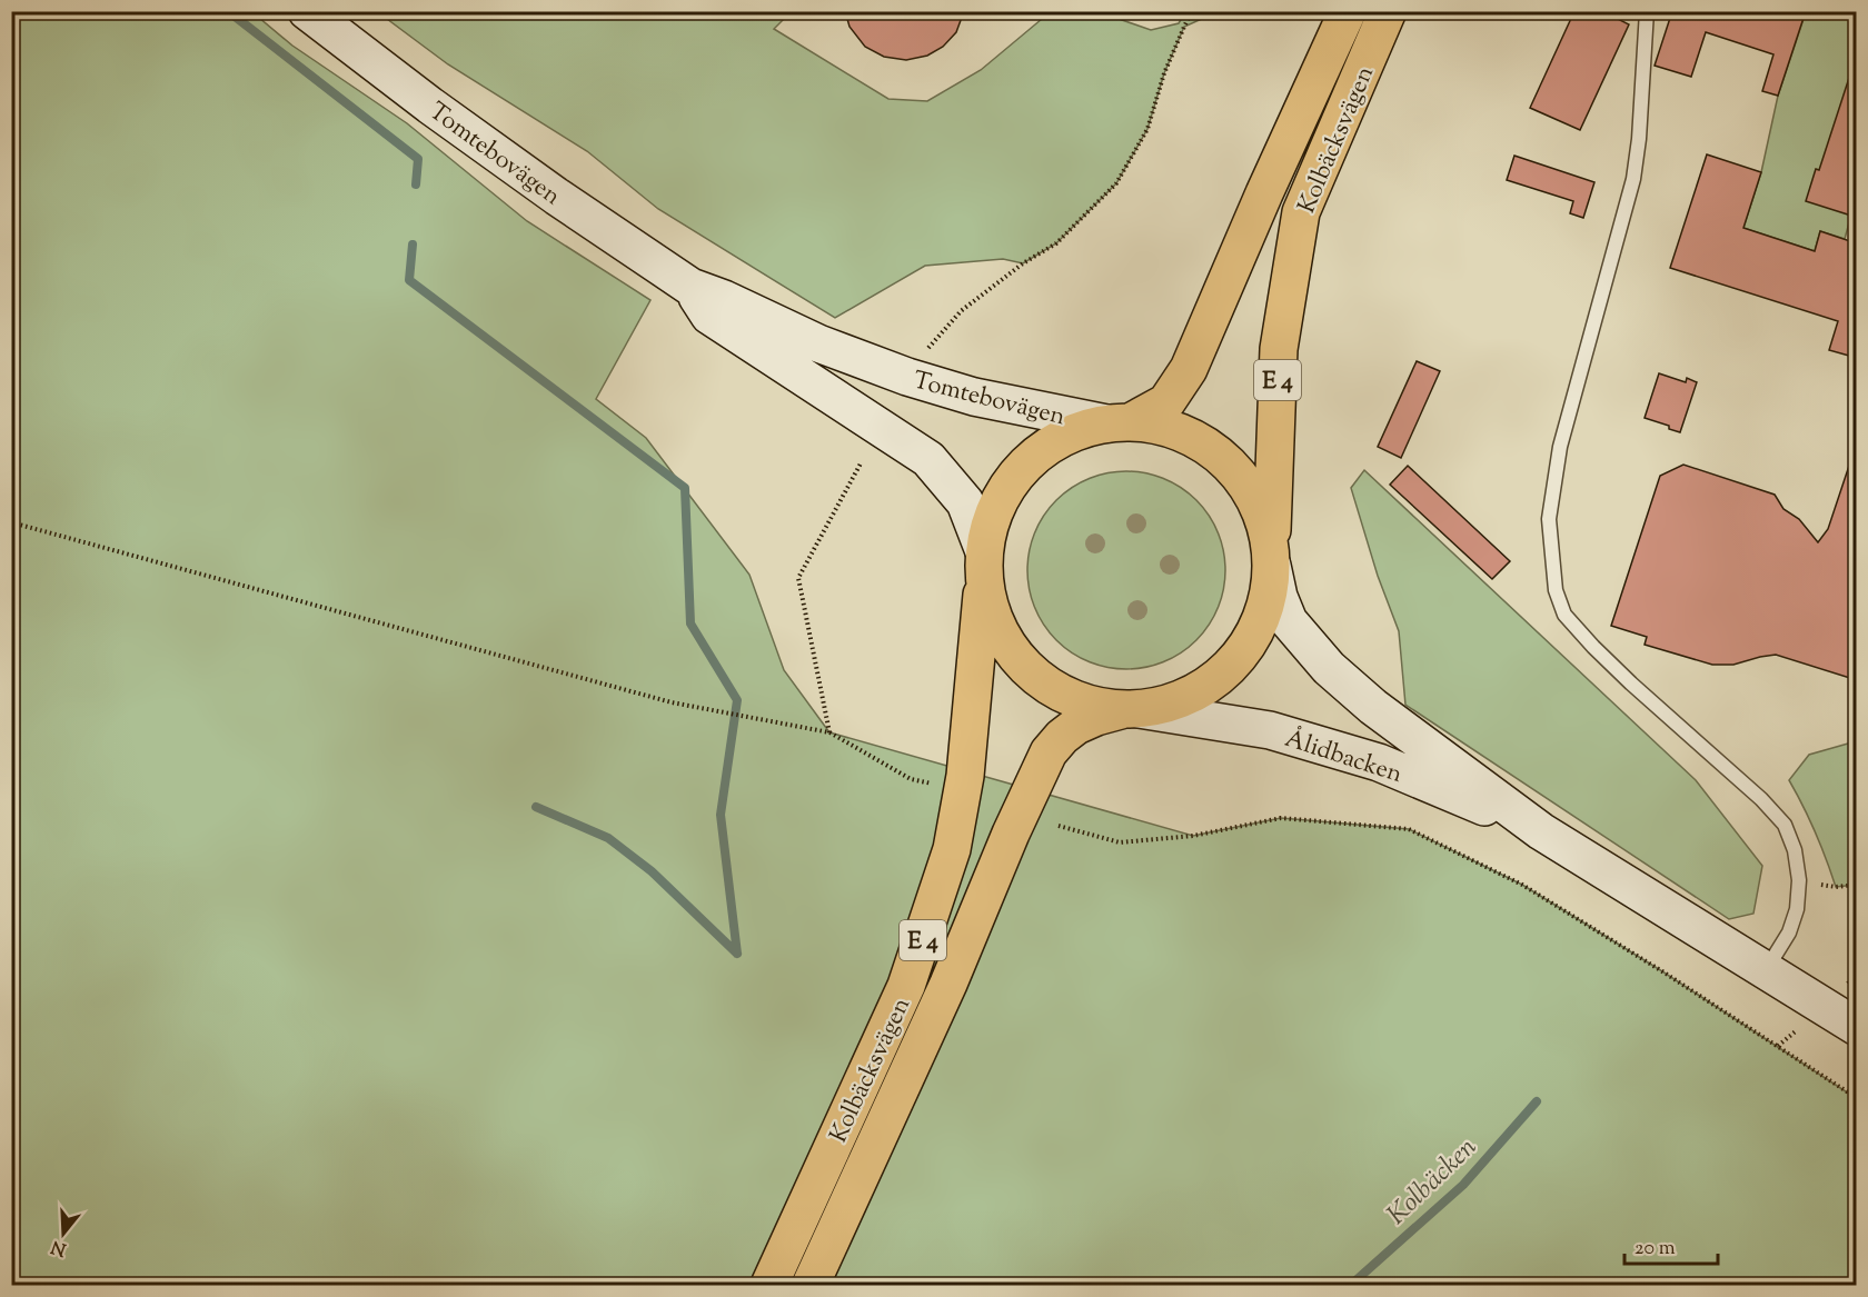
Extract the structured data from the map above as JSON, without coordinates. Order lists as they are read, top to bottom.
{
  "streets": {
    "highway": ["Kolbäcksvägen", "E 4"],
    "main road": ["Tomtebovägen", "Ålidbacken"]
  },
  "crossings": [
    ["Kolbäcksvägen", "Tomtebovägen"],
    ["Kolbäcksvägen", "E 4"],
    ["Kolbäcksvägen", "Ålidbacken"],
    ["Tomtebovägen", "E 4"],
    ["E 4", "Ålidbacken"]
  ],
  "water": ["Kolbäcken"],
  "scale_bar": "20 m",
  "north": "bottom"
}
